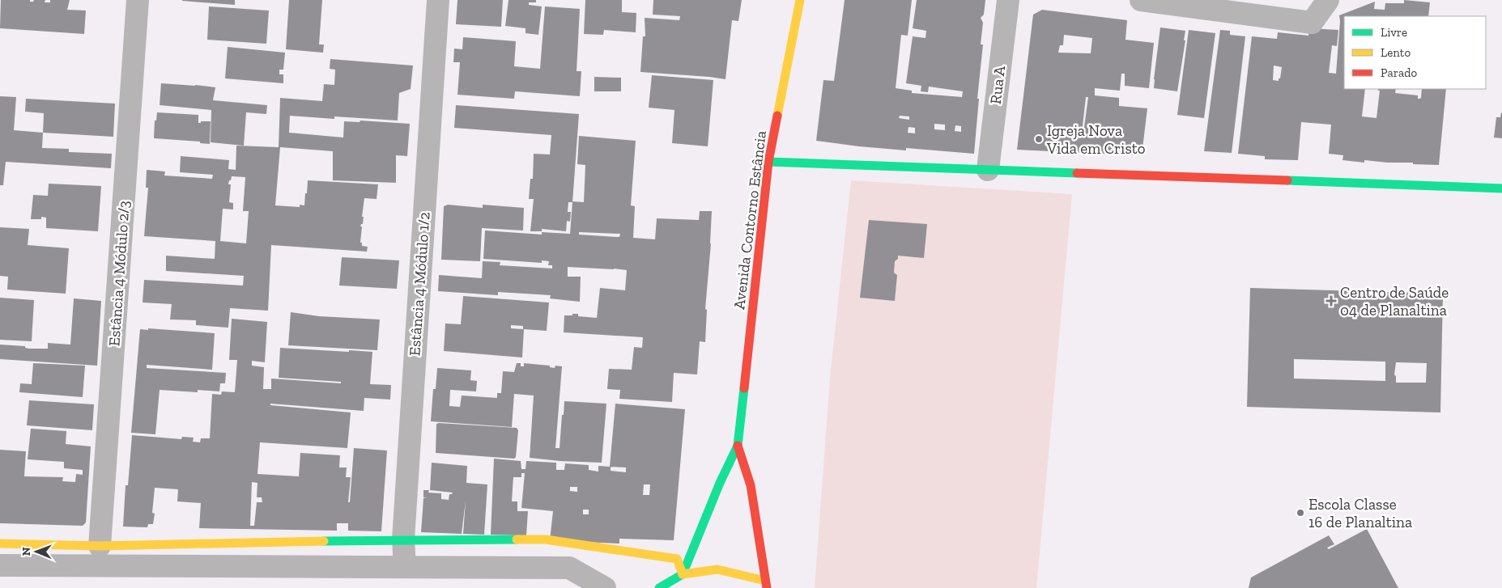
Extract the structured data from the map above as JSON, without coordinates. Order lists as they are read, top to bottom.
{
  "streets": {
    "street": [
      "Rua A",
      "Avenida Contorno Estância",
      "Estância 4 Módulo 2/3",
      "Estância 4 Módulo 1/2"
    ]
  },
  "places": {
    "other": ["Igreja Nova Vida em Cristo", "Escola Classe 16 de Planaltina"],
    "health": ["Centro de Saúde 04 de Planaltina"]
  },
  "legend": ["Livre", "Lento", "Parado"],
  "north": "left"
}
